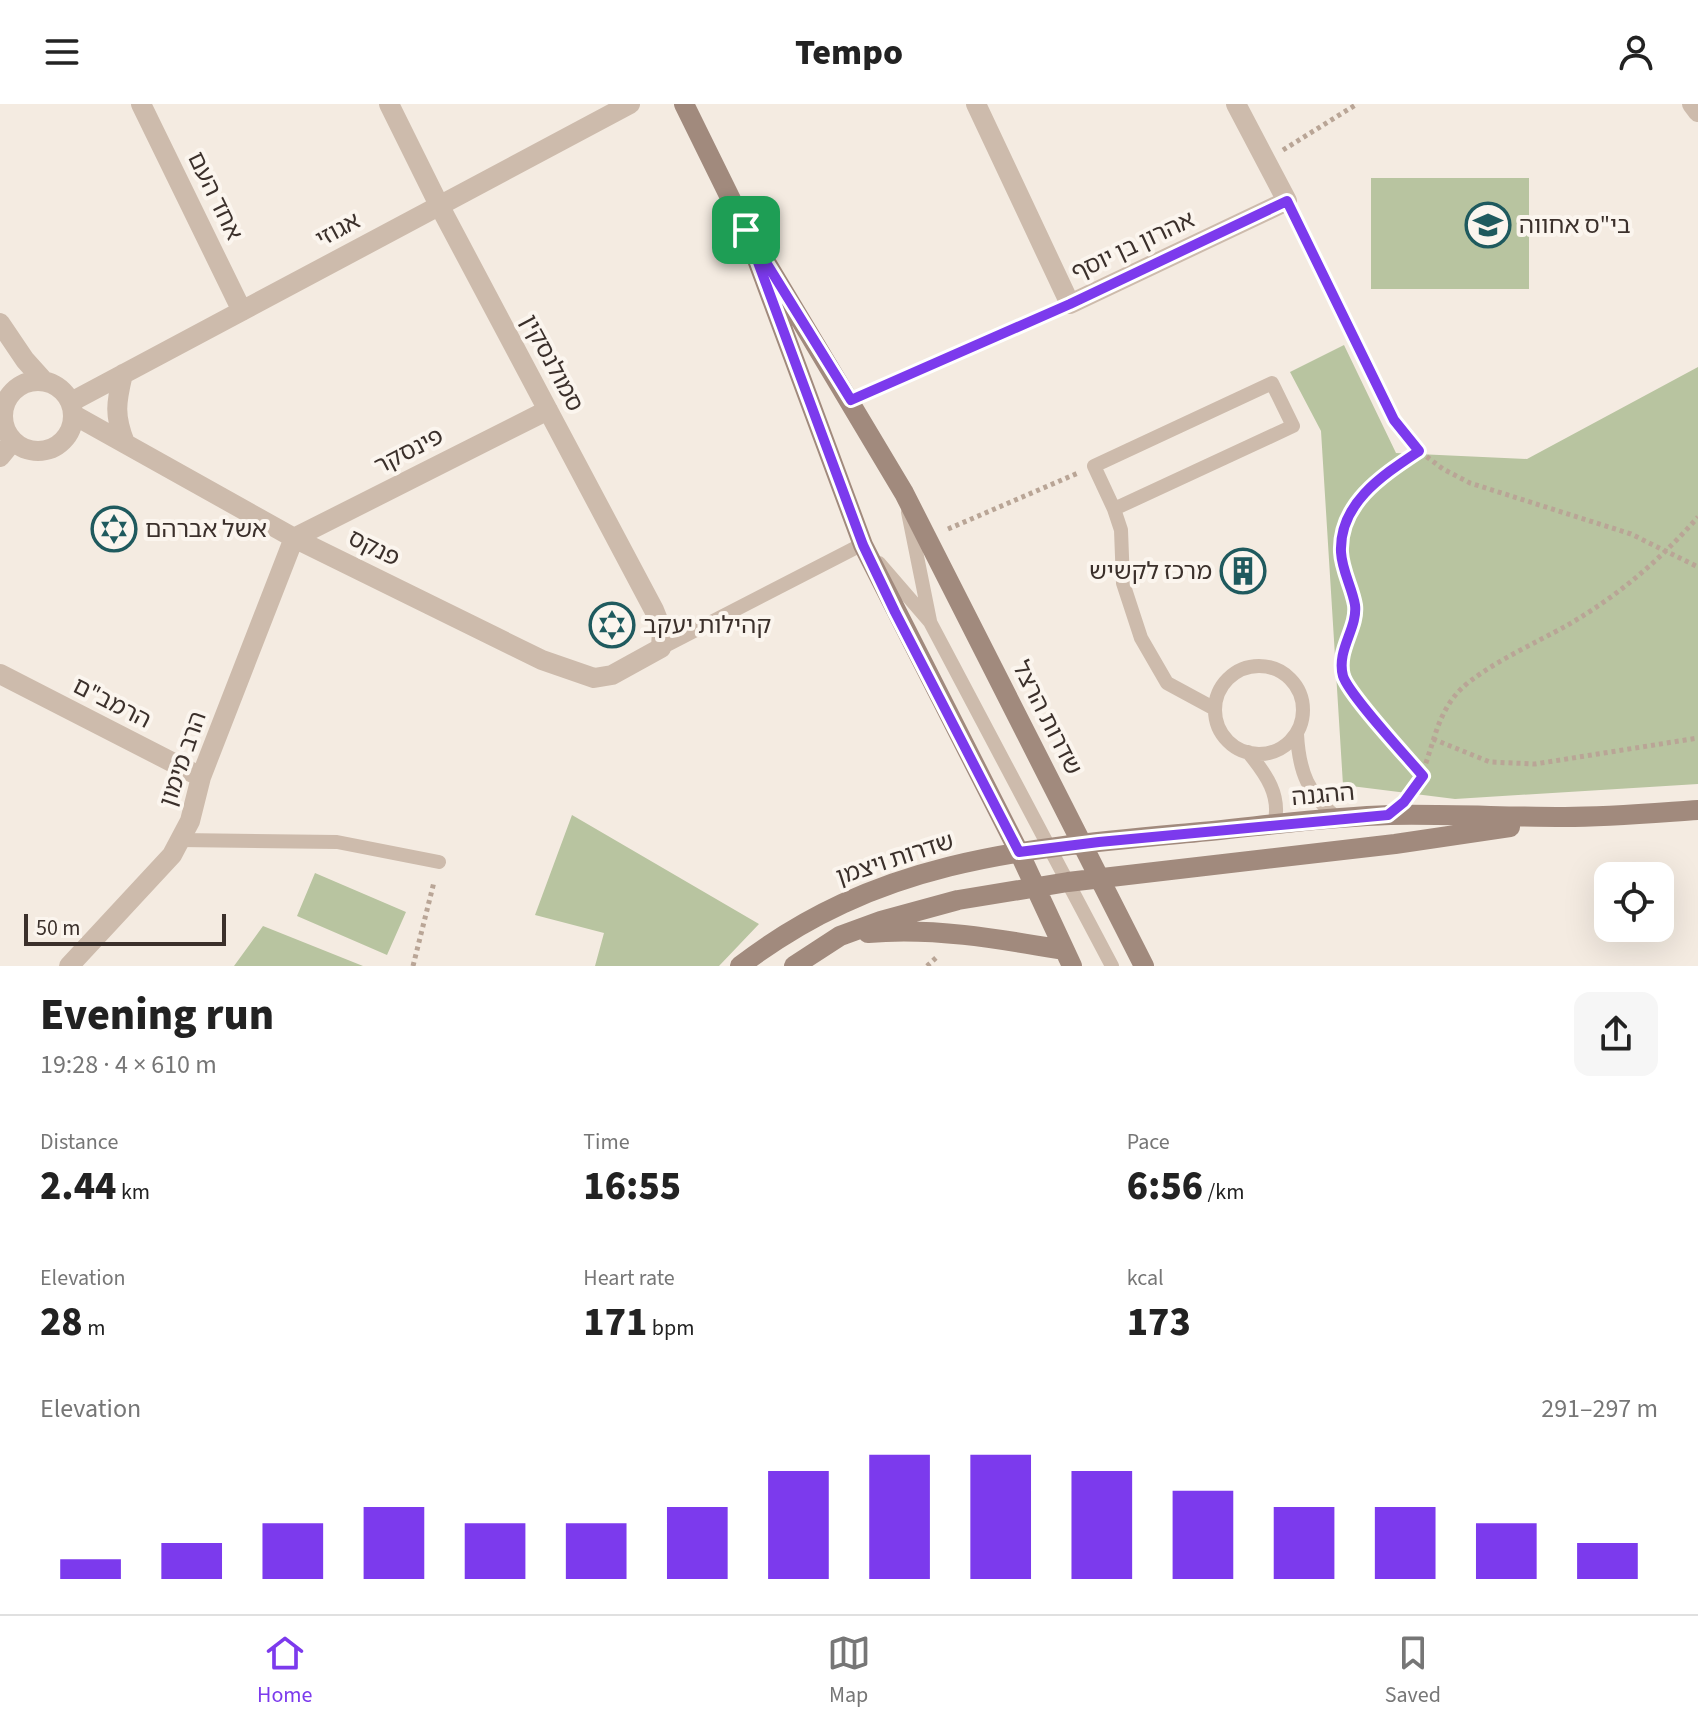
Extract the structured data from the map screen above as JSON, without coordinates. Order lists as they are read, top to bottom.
{
  "streets": {
    "main road": ["שדרות הרצל", "ההגנה", "שדרות ויצמן"],
    "street": [
      "אחד העם",
      "אגוזי",
      "אהרון בן יוסף",
      "סמולנסקין",
      "פינסקר",
      "פנקס",
      "הרמב\"ם",
      "הרב מימון"
    ]
  },
  "crossings": [
    ["אחד העם", "אגוזי"],
    ["אגוזי", "סמולנסקין"],
    ["אגוזי", "פנקס"],
    ["סמולנסקין", "פינסקר"],
    ["סמולנסקין", "פנקס"],
    ["פינסקר", "פנקס"],
    ["פינסקר", "הרב מימון"],
    ["פנקס", "הרב מימון"],
    ["הרמב\"ם", "הרב מימון"],
    ["שדרות הרצל", "ההגנה"],
    ["שדרות הרצל", "שדרות ויצמן"],
    ["ההגנה", "שדרות ויצמן"]
  ],
  "places": {
    "school or university": ["בי\"ס אחווה"],
    "synagogue": ["אשל אברהם", "קהילות יעקב"],
    "building": ["מרכז לקשיש"]
  },
  "scale_bar": "50 m",
  "page": {
    "header": "Tempo",
    "scale": "50 m",
    "heading": ["Evening run", "19:28 · 4 × 610 m"],
    "stats": [
      ["Distance", "2.44 km"],
      ["Time", "16:55"],
      ["Pace", "6:56 /km"],
      ["Elevation", "28 m"],
      ["Heart rate", "171 bpm"],
      ["kcal", "173"]
    ],
    "chart": ["Elevation", "291–297 m"],
    "tabs": ["Home", "Map", "Saved"]
  }
}
